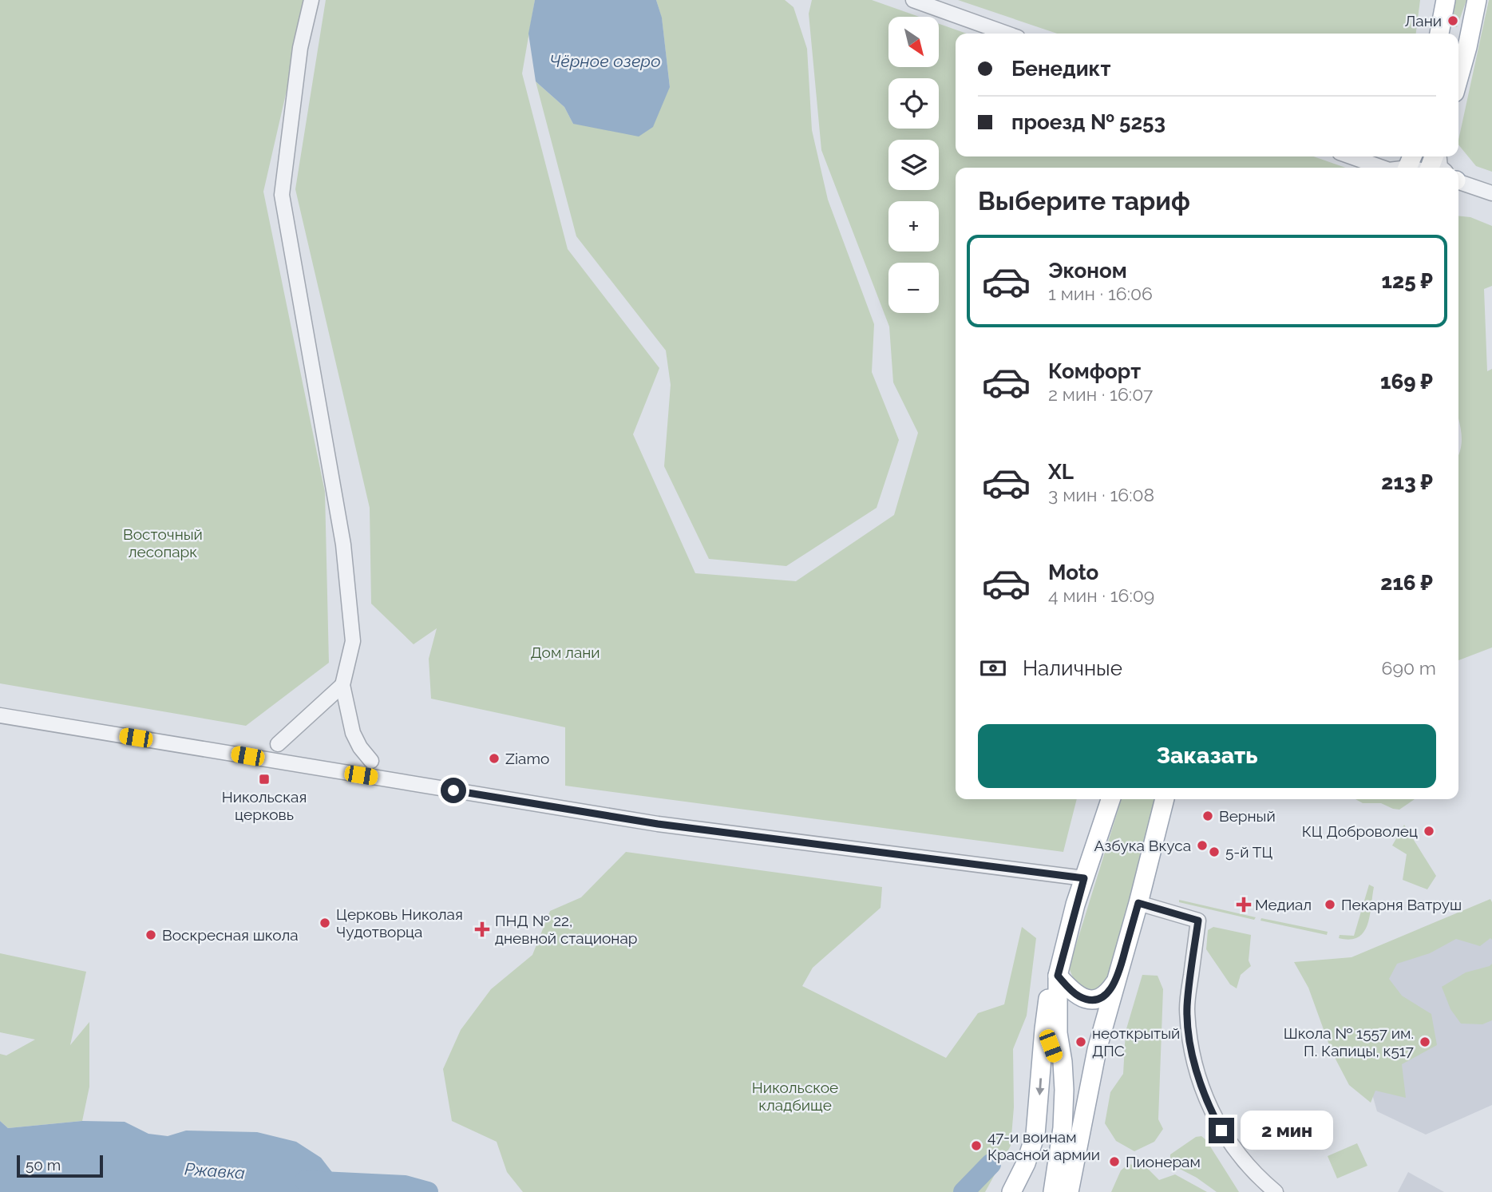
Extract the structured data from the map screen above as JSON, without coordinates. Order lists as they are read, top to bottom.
{
  "water": ["Чёрное озеро", "Ржавка"],
  "parks": ["Восточный лесопарк", "Дом лани", "Никольское кладбище"],
  "places": {
    "other": [
      "Лани",
      "Ziamo",
      "Верный",
      "КЦ Доброволец",
      "Азбука Вкуса",
      "5-й ТЦ",
      "Пекарня Ватруш",
      "Церковь Николая Чудотворца",
      "Воскресная школа",
      "неоткрытый ДПС",
      "Школа № 1557 им. П. Капицы, к517",
      "47-и воинам Красной армии",
      "Пионерам"
    ],
    "transit": ["Никольская церковь"],
    "health": ["Медиал", "ПНД № 22, дневной стационар"]
  },
  "scale_bar": "50 m",
  "north": "bottom right",
  "page": {
    "map_buttons": ["+", "−"],
    "banner": ["Бенедикт", "проезд № 5253"],
    "heading": "Выберите тариф",
    "list": [
      {
        "name": "Эконом",
        "note": "1 мин · 16:06",
        "value": "125 ₽"
      },
      {
        "name": "Комфорт",
        "note": "2 мин · 16:07",
        "value": "169 ₽"
      },
      {
        "name": "XL",
        "note": "3 мин · 16:08",
        "value": "213 ₽"
      },
      {
        "name": "Moto",
        "note": "4 мин · 16:09",
        "value": "216 ₽"
      }
    ],
    "pay": ["Наличные", "690 m"],
    "buttons": "Заказать",
    "bubble": "2 мин",
    "scale": "50 m"
  }
}
